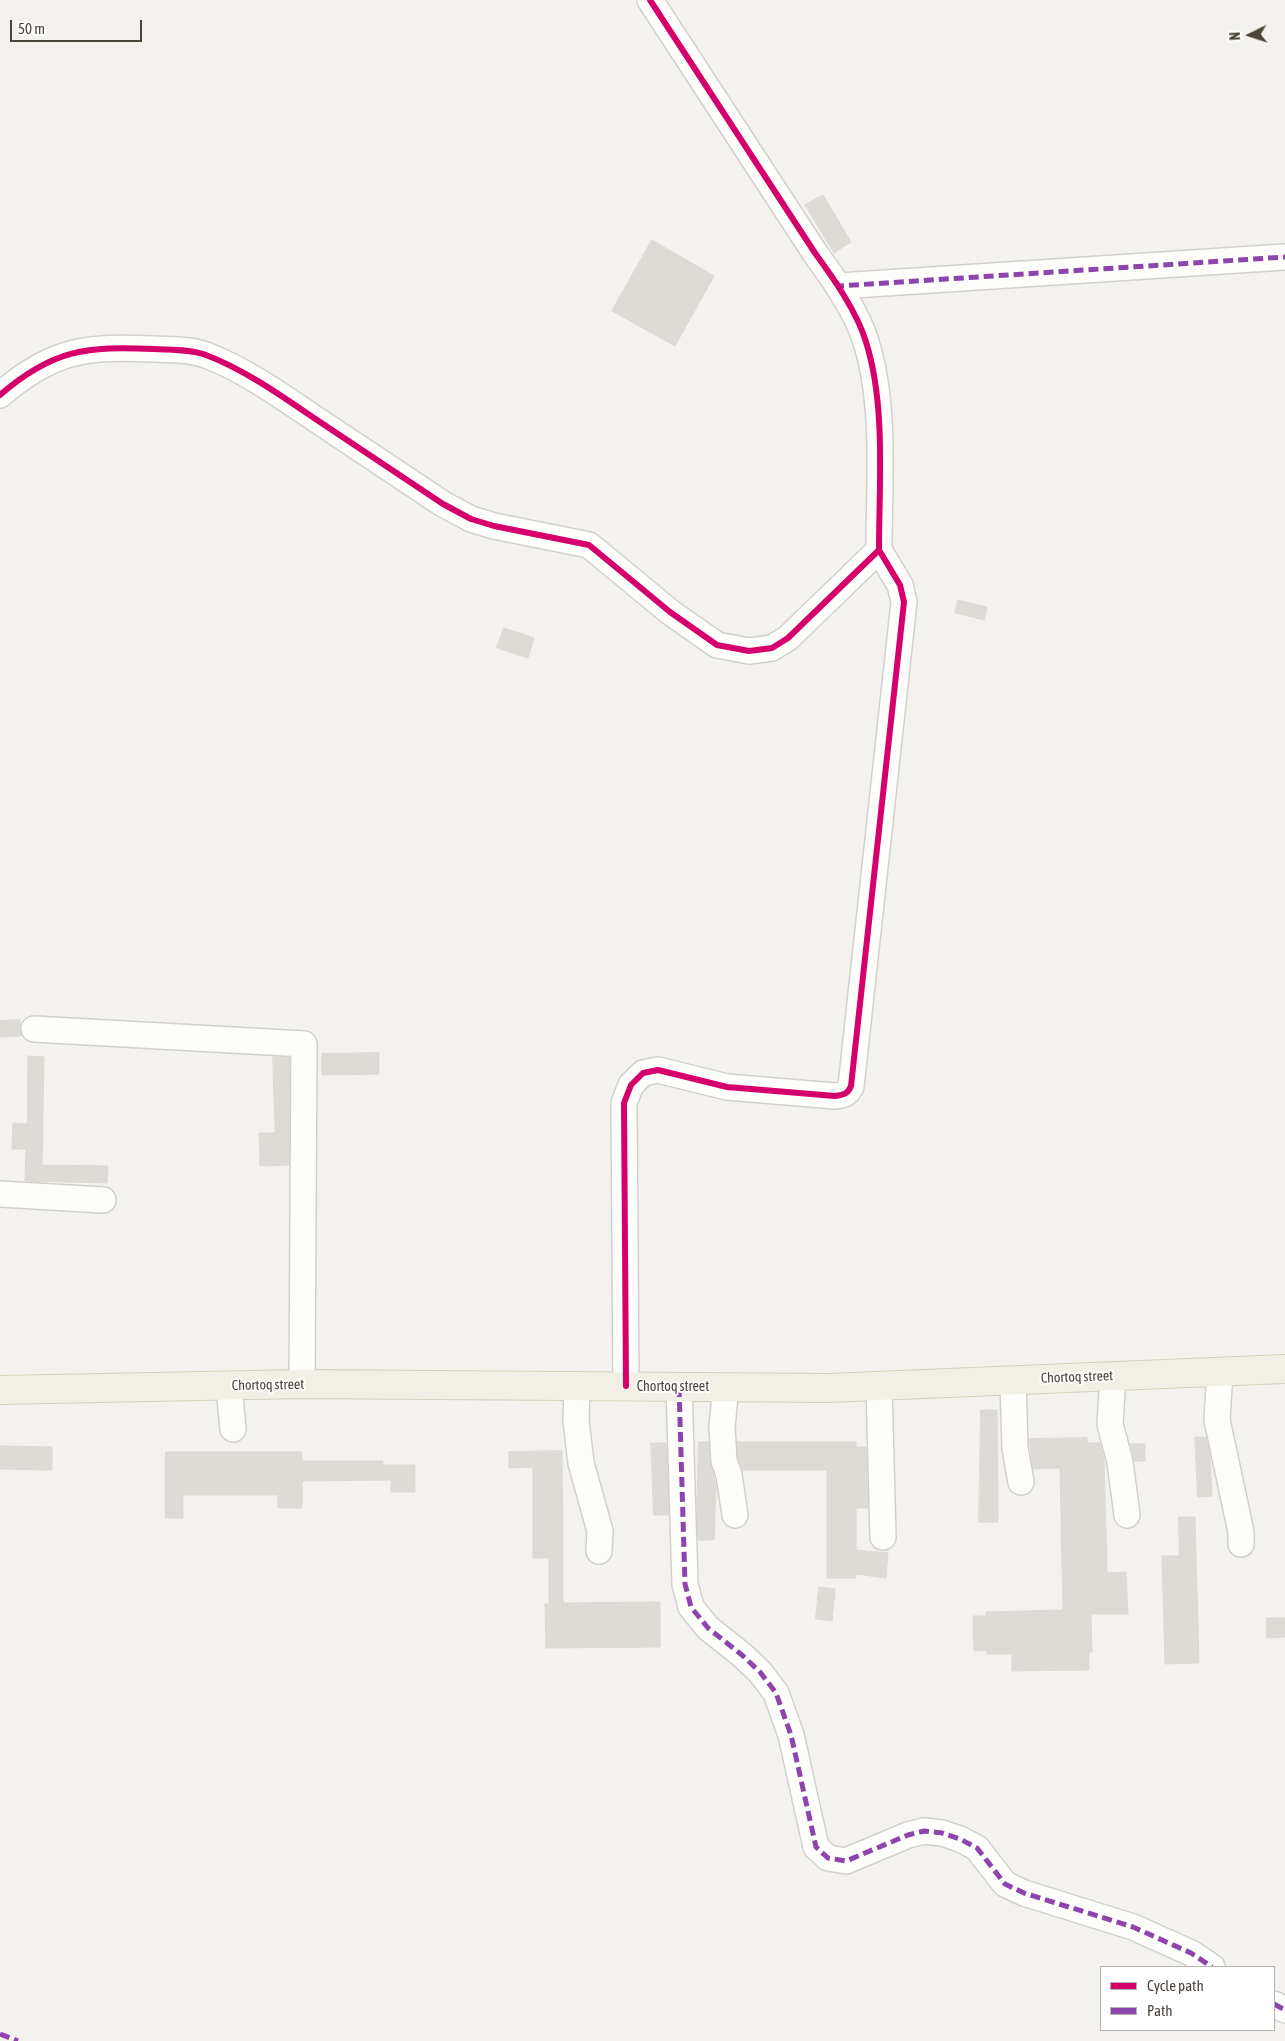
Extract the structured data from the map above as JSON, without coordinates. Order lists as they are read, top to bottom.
{
  "streets": {
    "main road": ["Chortoq street"]
  },
  "legend": ["Cycle path", "Path"],
  "scale_bar": "50 m",
  "north": "left"
}
